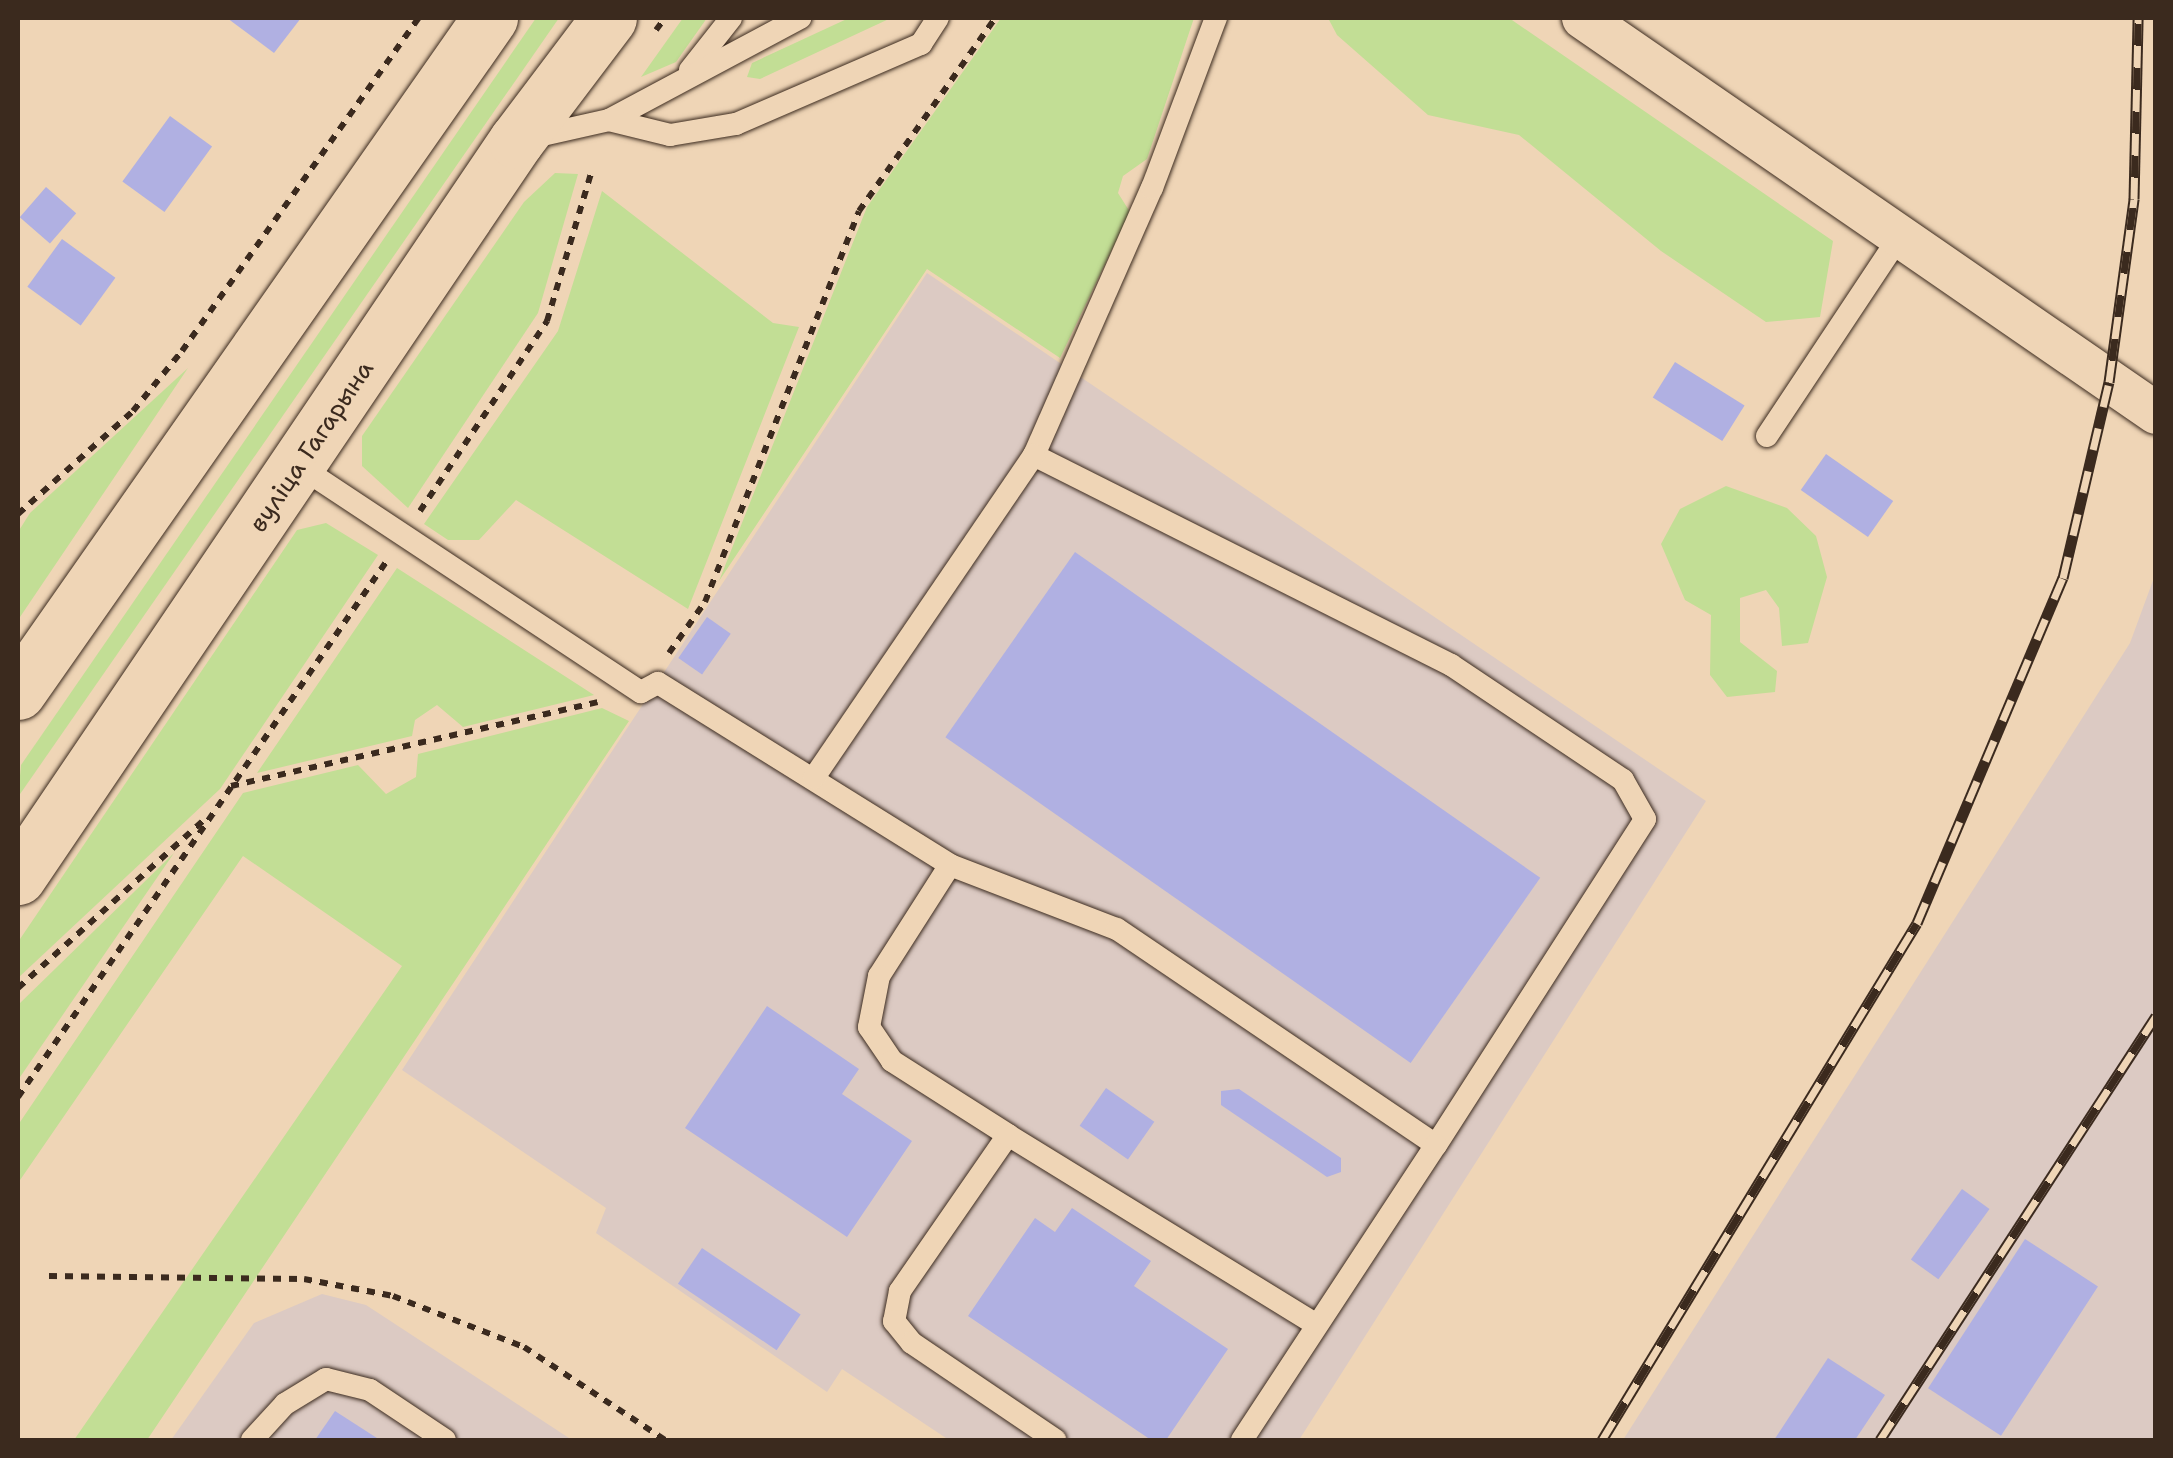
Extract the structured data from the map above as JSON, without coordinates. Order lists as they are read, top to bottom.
{
  "streets": {
    "main road": ["вуліца Гагарына"]
  }
}
